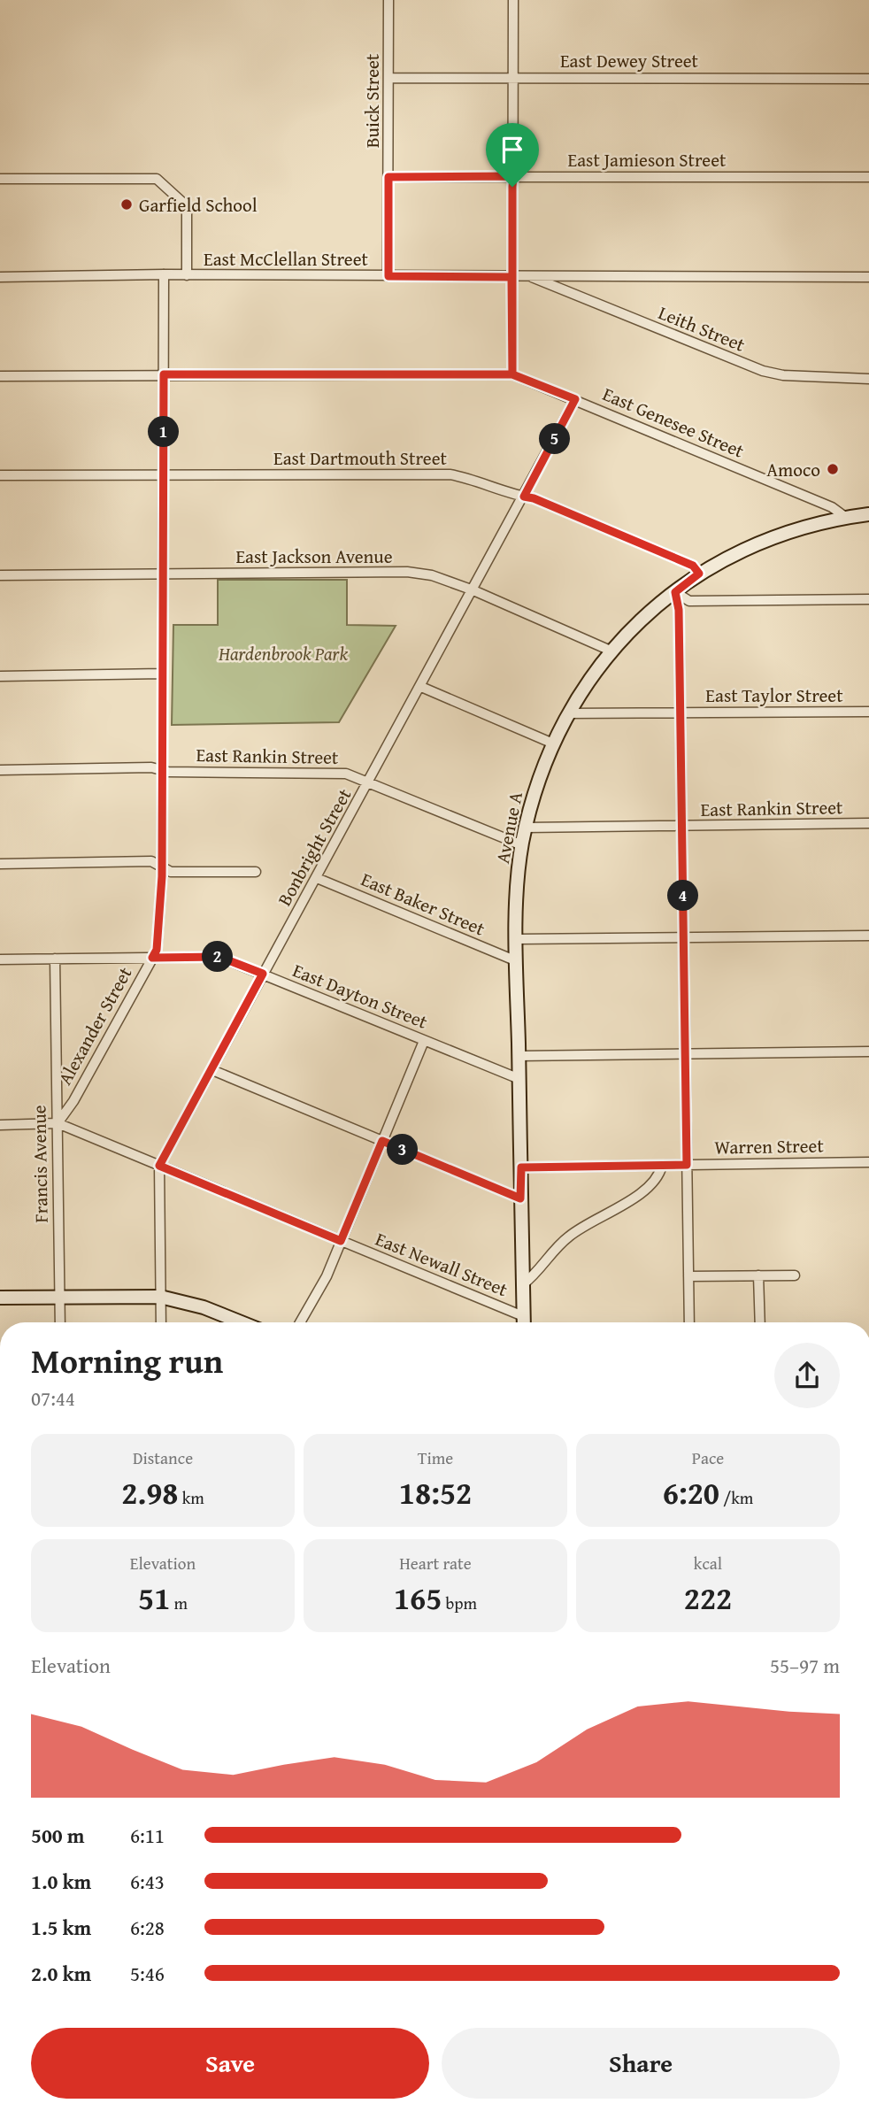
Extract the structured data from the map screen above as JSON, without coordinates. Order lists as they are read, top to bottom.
{
  "streets": {
    "street": [
      "East Dewey Street",
      "Buick Street",
      "East Jamieson Street",
      "East McClellan Street",
      "Leith Street",
      "East Genesee Street",
      "East Dartmouth Street",
      "East Jackson Avenue",
      "East Taylor Street",
      "East Rankin Street",
      "Avenue A",
      "Bonbright Street",
      "East Baker Street",
      "East Dayton Street",
      "Alexander Street",
      "Warren Street",
      "Francis Avenue",
      "East Newall Street"
    ]
  },
  "crossings": [
    ["East Dewey Street", "Buick Street"],
    ["Buick Street", "East Jamieson Street"],
    ["Buick Street", "East McClellan Street"],
    ["East McClellan Street", "Leith Street"],
    ["East McClellan Street", "Alexander Street"],
    ["East Genesee Street", "Avenue A"],
    ["East Genesee Street", "Bonbright Street"],
    ["East Genesee Street", "Alexander Street"],
    ["East Dartmouth Street", "Avenue A"],
    ["East Dartmouth Street", "Bonbright Street"],
    ["East Dartmouth Street", "Alexander Street"],
    ["East Jackson Avenue", "Avenue A"],
    ["East Jackson Avenue", "Bonbright Street"],
    ["East Jackson Avenue", "Alexander Street"],
    ["East Taylor Street", "Avenue A"],
    ["East Rankin Street", "Avenue A"],
    ["East Rankin Street", "Bonbright Street"],
    ["East Rankin Street", "Alexander Street"],
    ["Avenue A", "East Baker Street"],
    ["Avenue A", "East Dayton Street"],
    ["Avenue A", "Warren Street"],
    ["Avenue A", "East Newall Street"],
    ["Bonbright Street", "East Baker Street"],
    ["Bonbright Street", "East Dayton Street"],
    ["Bonbright Street", "East Newall Street"],
    ["East Dayton Street", "Alexander Street"],
    ["East Dayton Street", "Francis Avenue"],
    ["Alexander Street", "Francis Avenue"],
    ["Alexander Street", "East Newall Street"],
    ["Francis Avenue", "East Newall Street"]
  ],
  "parks": ["Hardenbrook Park"],
  "places": ["Garfield School", "Amoco"],
  "page": {
    "pins": [
      "1",
      "5",
      "4",
      "2",
      "3"
    ],
    "heading": ["Morning run", "07:44"],
    "stats": [
      ["Distance", "2.98 km"],
      ["Time", "18:52"],
      ["Pace", "6:20 /km"],
      ["Elevation", "51 m"],
      ["Heart rate", "165 bpm"],
      ["kcal", "222"]
    ],
    "chart": ["Elevation", "55–97 m"],
    "list": [
      {
        "name": "500 m",
        "note": "6:11"
      },
      {
        "name": "1.0 km",
        "note": "6:43"
      },
      {
        "name": "1.5 km",
        "note": "6:28"
      },
      {
        "name": "2.0 km",
        "note": "5:46"
      }
    ],
    "buttons": ["Save", "Share"]
  }
}
